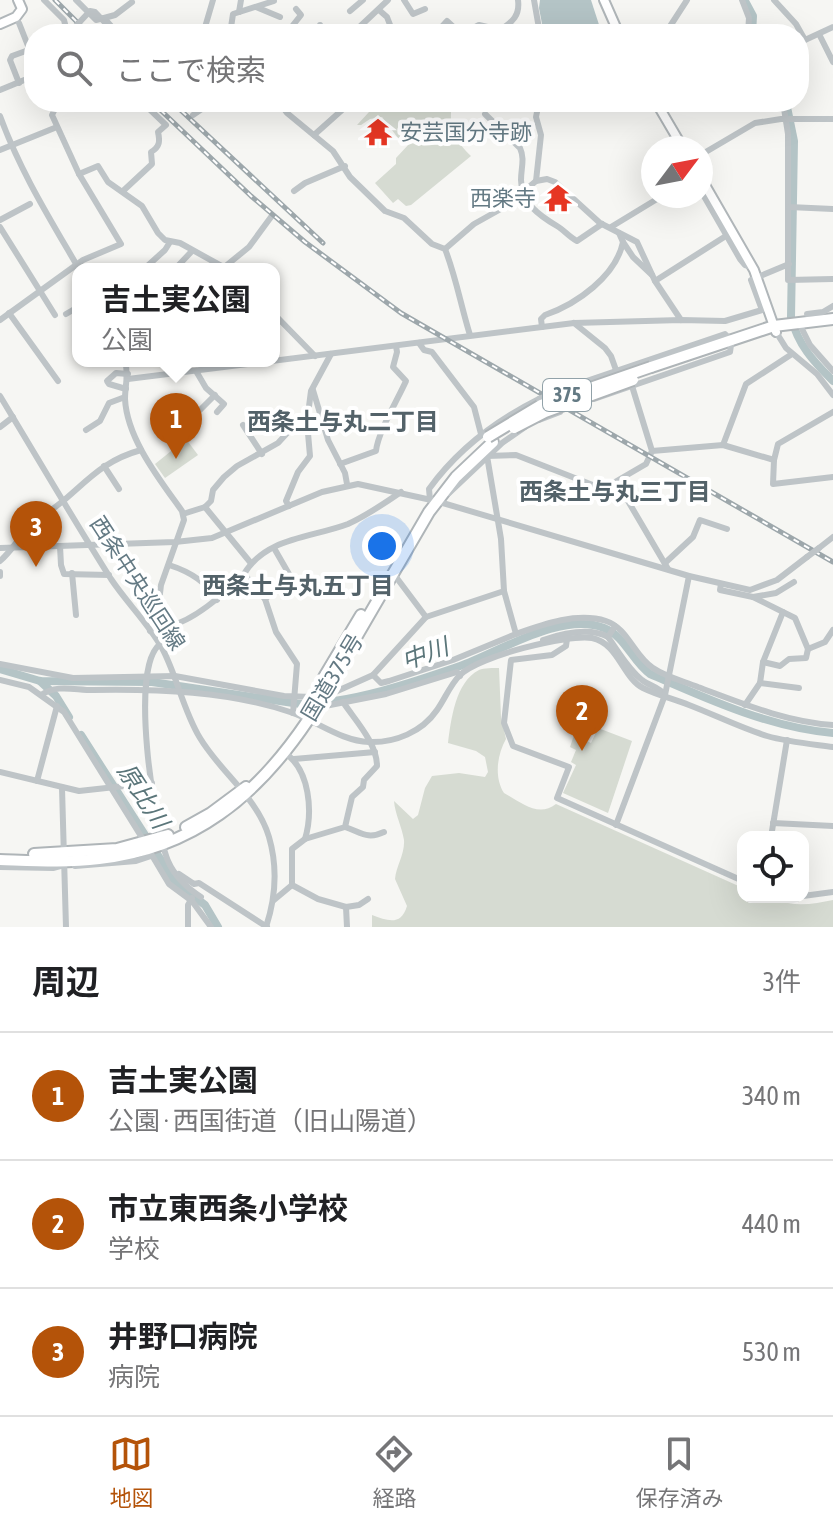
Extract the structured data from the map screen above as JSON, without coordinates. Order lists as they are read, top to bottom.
{
  "streets": {
    "highway": ["375", "国道375号"],
    "street": ["西条中央巡回線"]
  },
  "crossings": [
    ["西条中央巡回線", "国道375号"]
  ],
  "districts": ["西条土与丸二丁目", "西条土与丸三丁目", "西条土与丸五丁目"],
  "water": ["中川", "原比川"],
  "places": {
    "temple": ["安芸国分寺跡", "西楽寺"]
  },
  "north": "top right",
  "page": {
    "search": "ここで検索",
    "popup": ["吉土実公園", "公園"],
    "pins": ["1", "3", "2"],
    "heading": ["周辺", "3件"],
    "list": [
      {
        "mark": "1",
        "name": "吉土実公園",
        "note": "公園 · 西国街道（旧山陽道）",
        "value": "340 m"
      },
      {
        "mark": "2",
        "name": "市立東西条小学校",
        "note": "学校",
        "value": "440 m"
      },
      {
        "mark": "3",
        "name": "井野口病院",
        "note": "病院",
        "value": "530 m"
      }
    ],
    "nav": ["地図", "経路", "保存済み"]
  }
}
